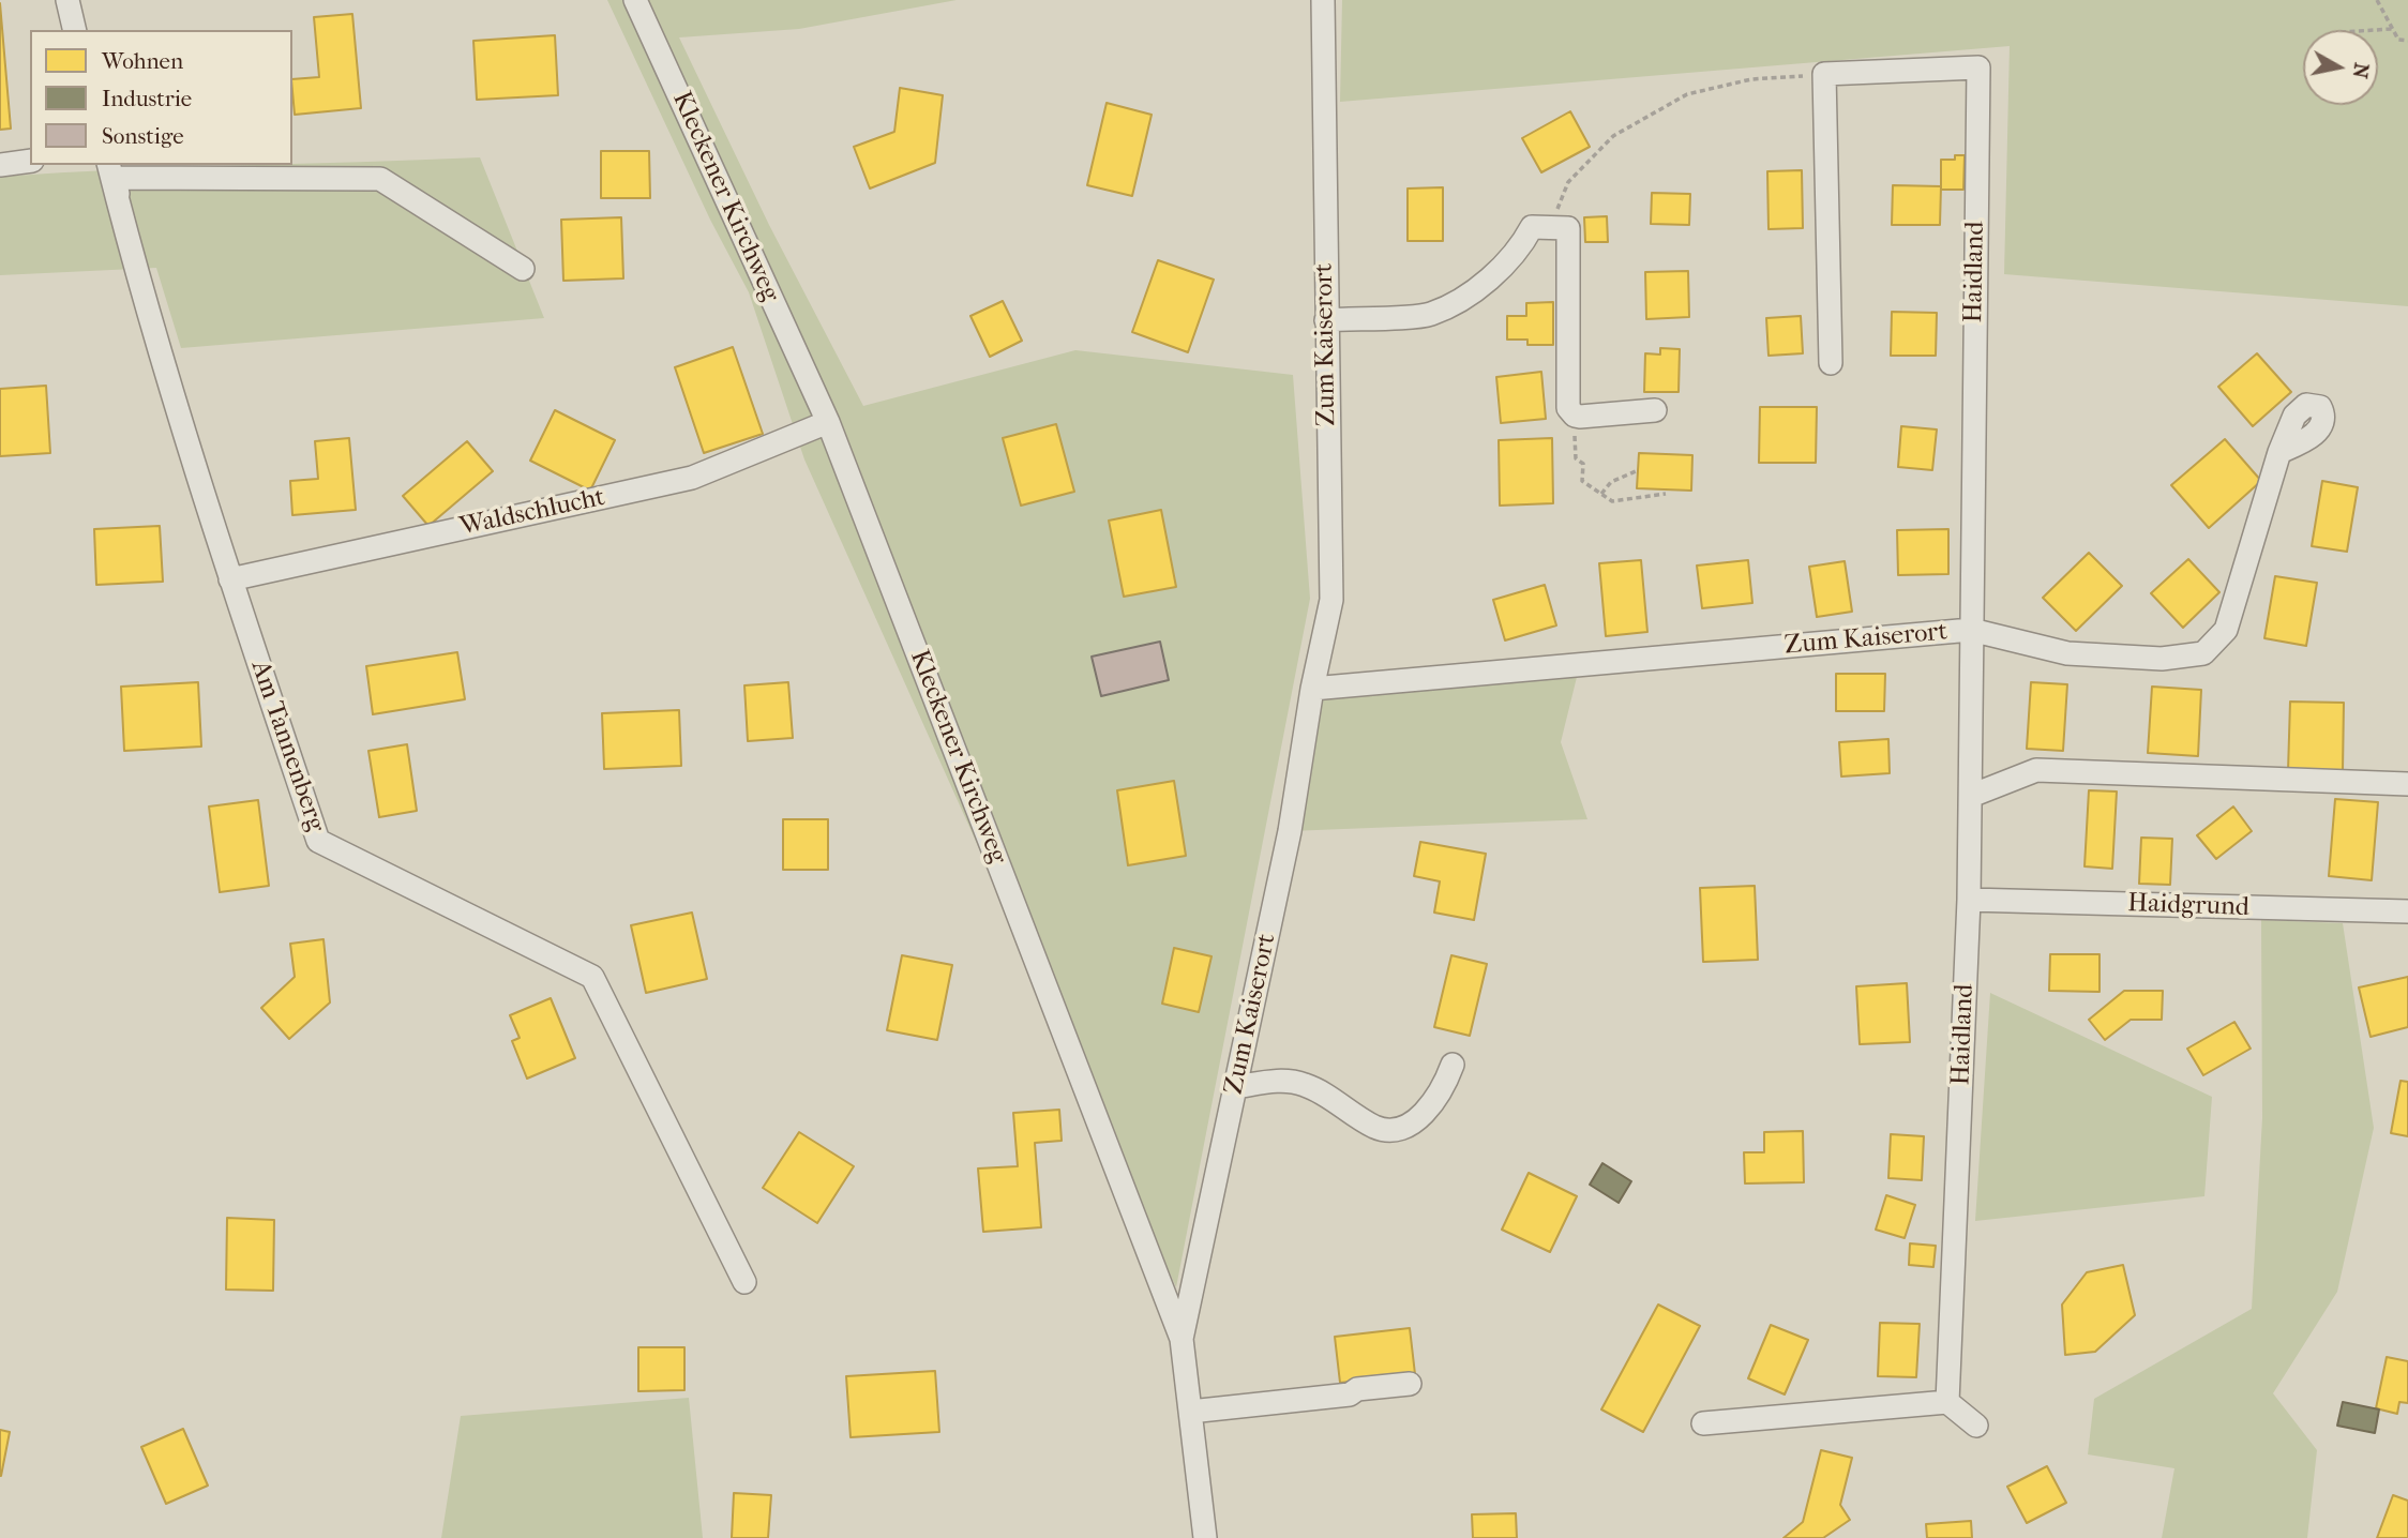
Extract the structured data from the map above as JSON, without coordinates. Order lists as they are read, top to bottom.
{
  "streets": {
    "street": [
      "Kleckener Kirchweg",
      "Haidland",
      "Zum Kaiserort",
      "Waldschlucht",
      "Am Tannenberg",
      "Haidgrund"
    ]
  },
  "crossings": [
    ["Kleckener Kirchweg", "Zum Kaiserort"],
    ["Kleckener Kirchweg", "Waldschlucht"],
    ["Haidland", "Zum Kaiserort"],
    ["Haidland", "Haidgrund"],
    ["Waldschlucht", "Am Tannenberg"]
  ],
  "legend": ["Wohnen", "Industrie", "Sonstige"],
  "north": "right"
}
